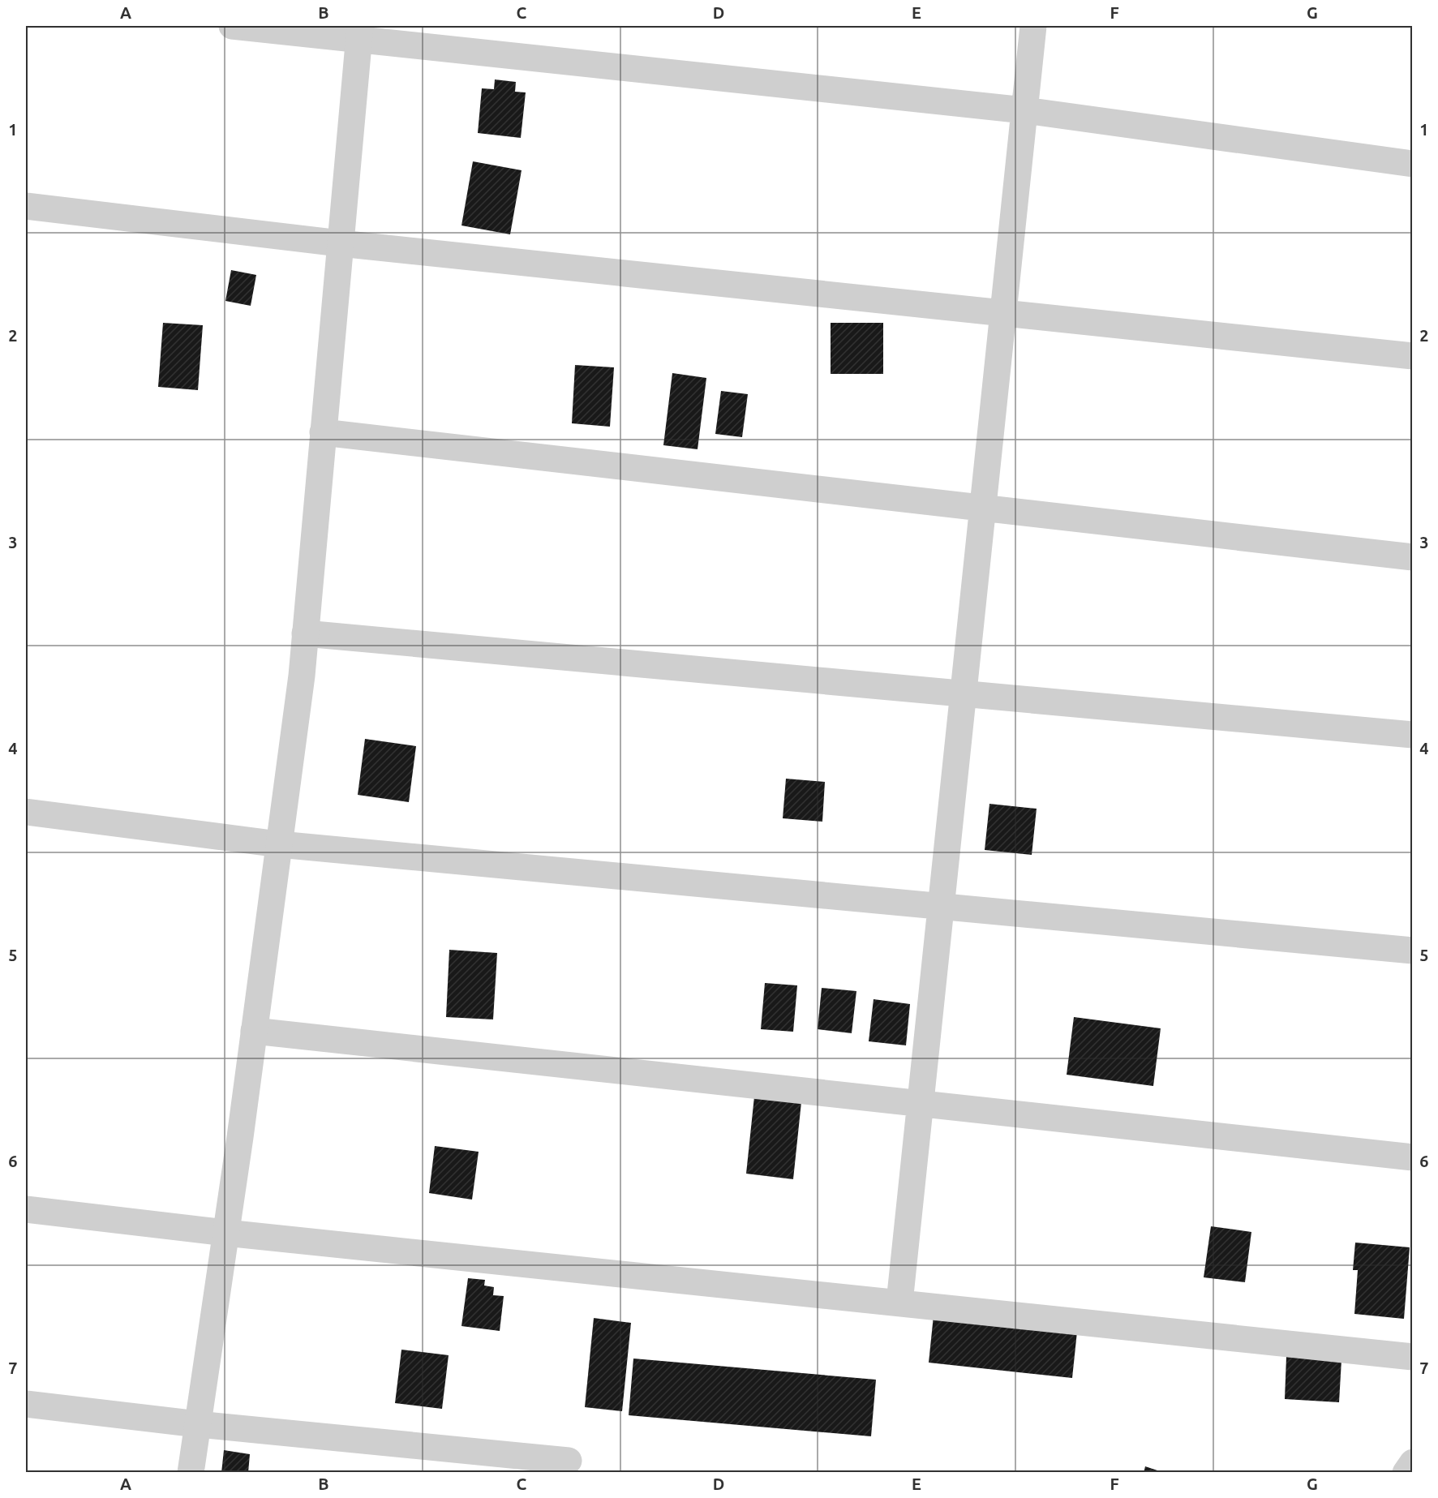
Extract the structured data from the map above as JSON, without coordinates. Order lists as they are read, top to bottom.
{
  "grid": {
    "columns": [
      "A",
      "B",
      "C",
      "D",
      "E",
      "F",
      "G"
    ],
    "rows": [
      "1",
      "2",
      "3",
      "4",
      "5",
      "6",
      "7"
    ]
  }
}
